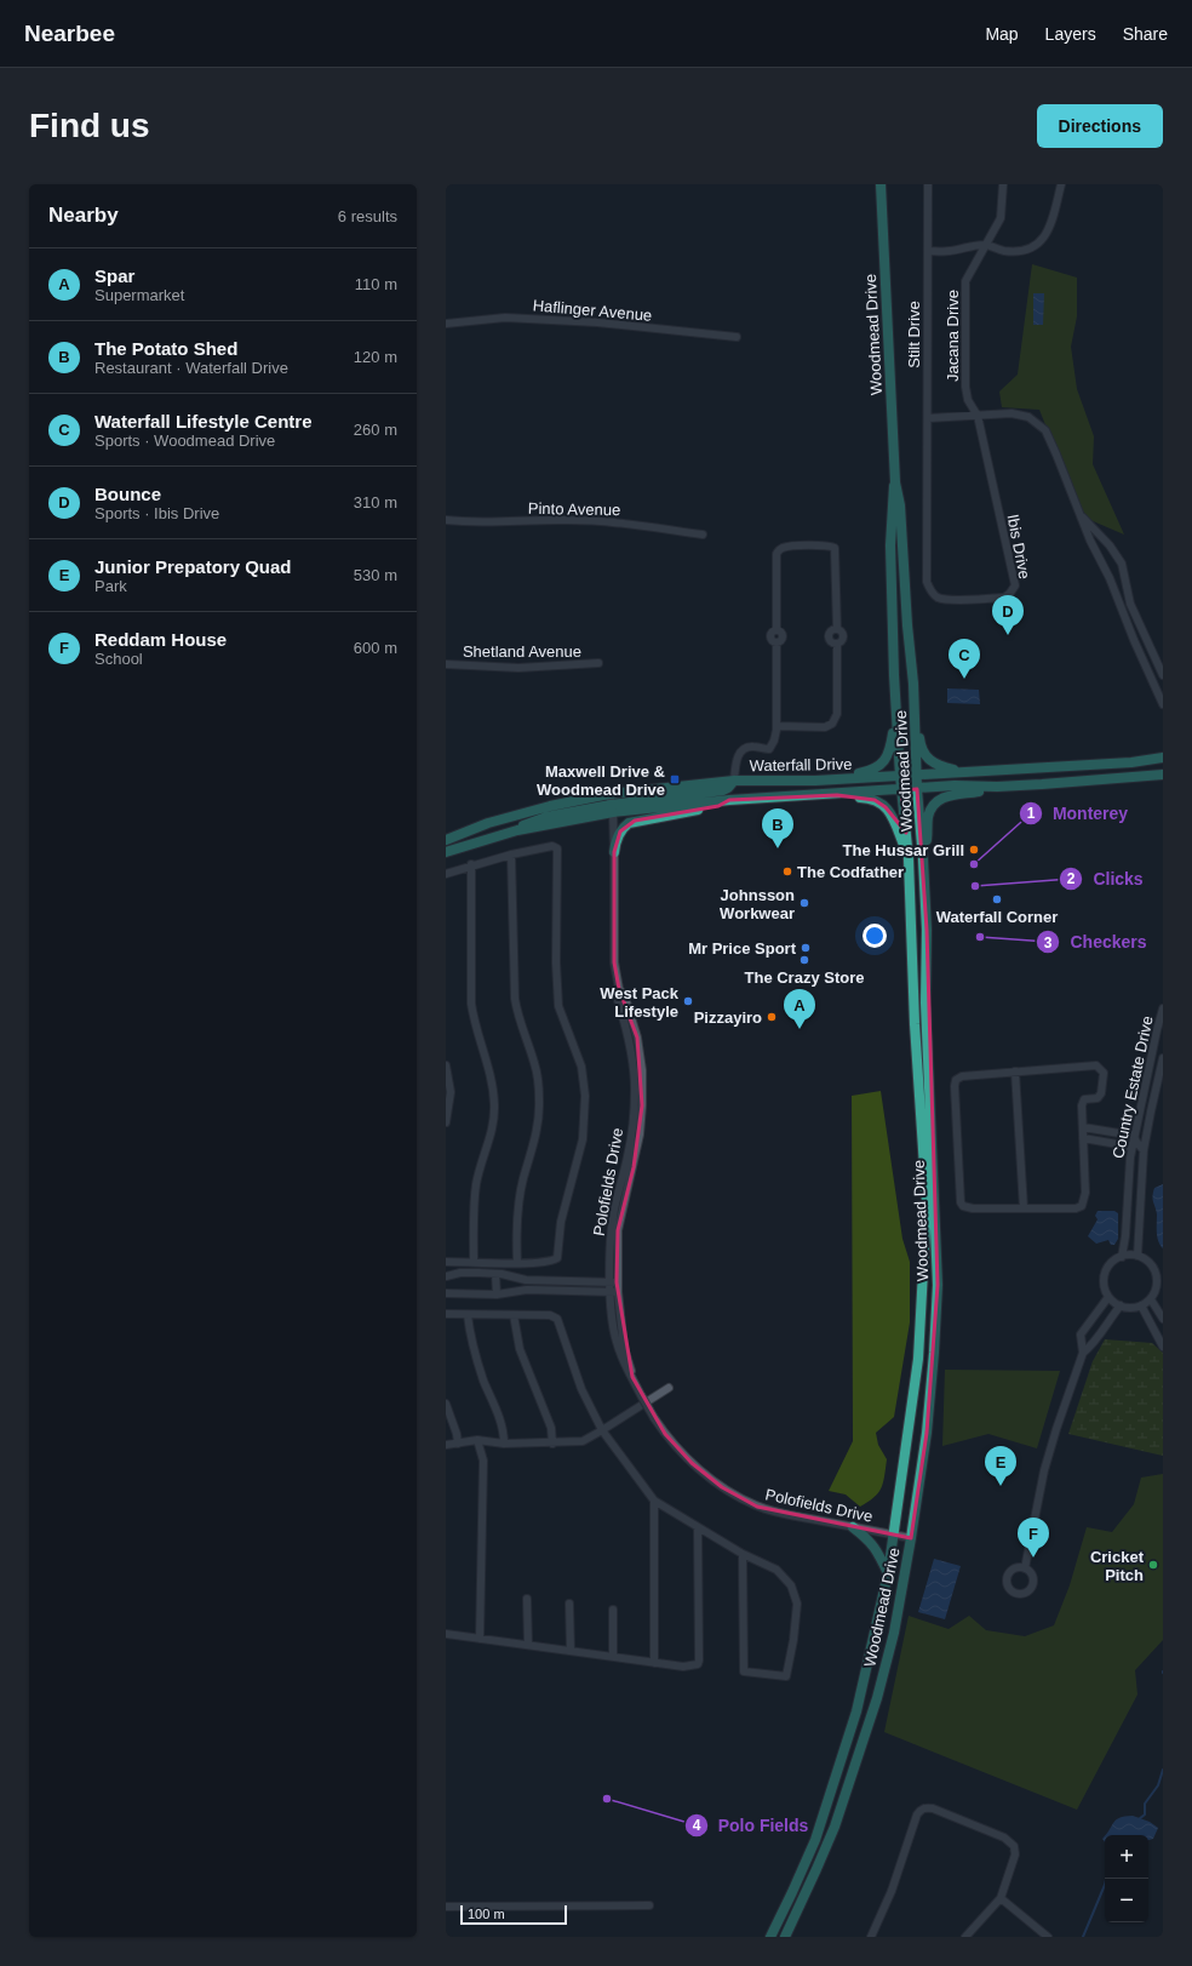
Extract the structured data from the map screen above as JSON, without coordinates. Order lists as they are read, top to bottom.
{
  "streets": {
    "main road": ["Woodmead Drive", "Waterfall Drive"],
    "street": [
      "Haflinger Avenue",
      "Stilt Drive",
      "Jacana Drive",
      "Pinto Avenue",
      "Ibis Drive",
      "Shetland Avenue",
      "Country Estate Drive",
      "Polofields Drive"
    ]
  },
  "crossings": [
    ["Woodmead Drive", "Waterfall Drive"],
    ["Woodmead Drive", "Polofields Drive"],
    ["Stilt Drive", "Ibis Drive"],
    ["Jacana Drive", "Ibis Drive"],
    ["Waterfall Drive", "Polofields Drive"]
  ],
  "places": {
    "transit": ["Maxwell Drive & Woodmead Drive"],
    "other": [
      "The Hussar Grill",
      "Monterey",
      "The Codfather",
      "Clicks",
      "Waterfall Corner",
      "Johnsson Workwear",
      "Checkers",
      "Mr Price Sport",
      "The Crazy Store",
      "West Pack Lifestyle",
      "Pizzayiro",
      "Cricket Pitch",
      "Polo Fields"
    ]
  },
  "scale_bar": "100 m",
  "page": {
    "header": "Nearbee",
    "nav": ["Map", "Layers", "Share"],
    "buttons": "Directions",
    "title": "Find us",
    "heading": ["Nearby", "6 results"],
    "list": [
      {
        "mark": "A",
        "name": "Spar",
        "note": "Supermarket",
        "value": "110 m"
      },
      {
        "mark": "B",
        "name": "The Potato Shed",
        "note": "Restaurant · Waterfall Drive",
        "value": "120 m"
      },
      {
        "mark": "C",
        "name": "Waterfall Lifestyle Centre",
        "note": "Sports · Woodmead Drive",
        "value": "260 m"
      },
      {
        "mark": "D",
        "name": "Bounce",
        "note": "Sports · Ibis Drive",
        "value": "310 m"
      },
      {
        "mark": "E",
        "name": "Junior Prepatory Quad",
        "note": "Park",
        "value": "530 m"
      },
      {
        "mark": "F",
        "name": "Reddam House",
        "note": "School",
        "value": "600 m"
      }
    ],
    "pins": [
      "D",
      "C",
      "B",
      "A",
      "E",
      "F"
    ],
    "map_buttons": ["+", "−"],
    "scale": "100 m"
  }
}
